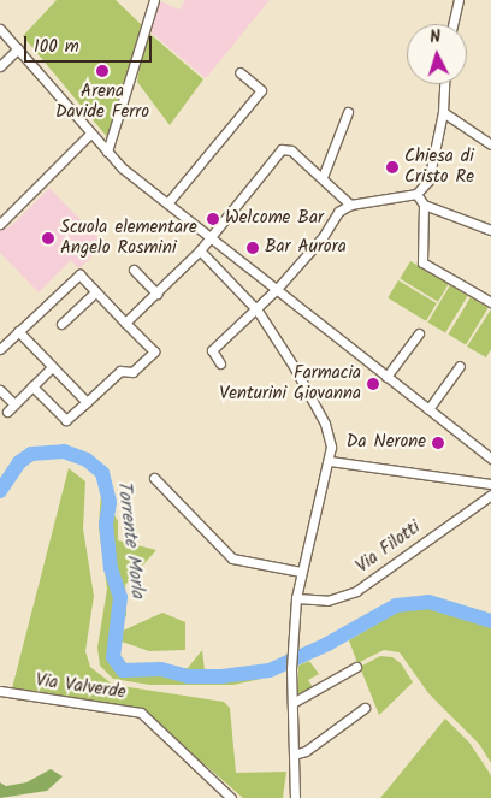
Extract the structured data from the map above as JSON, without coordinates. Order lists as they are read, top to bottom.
{
  "streets": {
    "street": ["Via Filotti", "Via Valverde"]
  },
  "water": ["Torrente Morla"],
  "places": [
    "Arena Davide Ferro",
    "Chiesa di Cristo Re",
    "Welcome Bar",
    "Scuola elementare Angelo Rosmini",
    "Bar Aurora",
    "Farmacia Venturini Giovanna",
    "Da Nerone"
  ],
  "scale_bar": "100 m",
  "north": "top"
}
